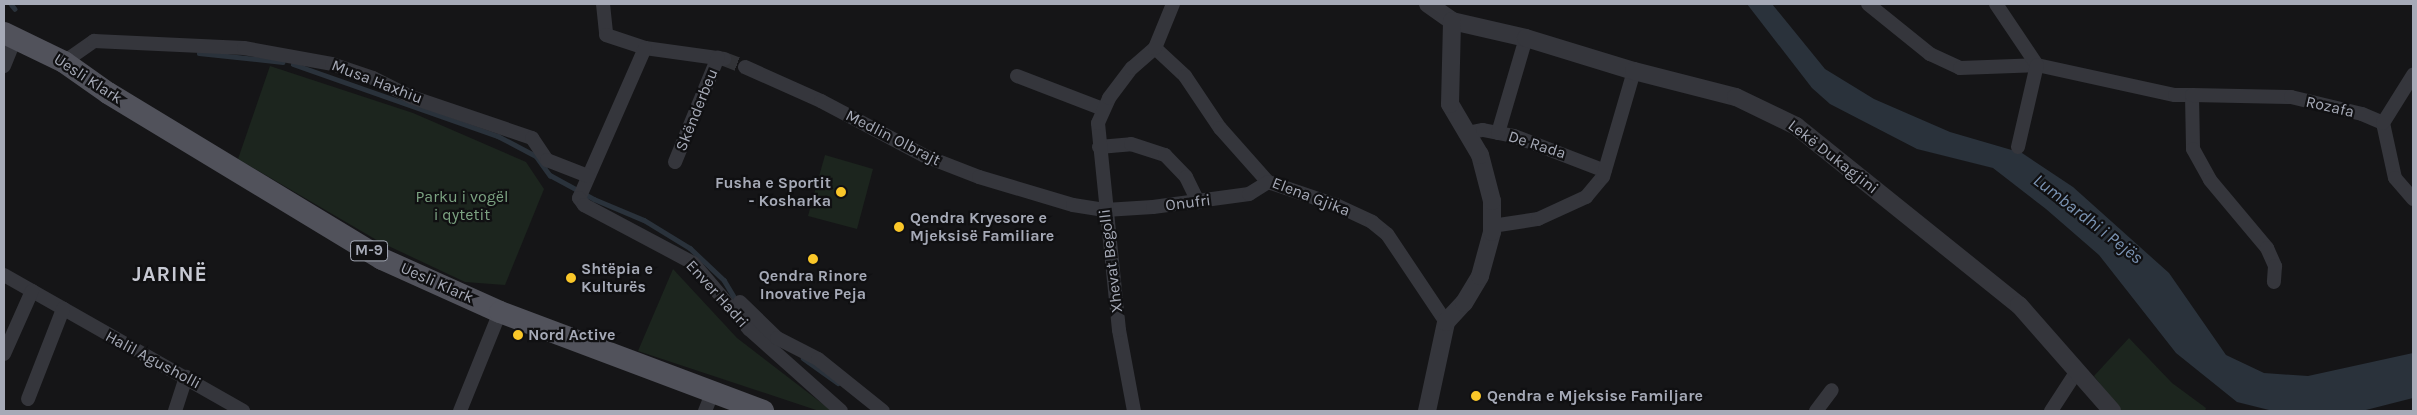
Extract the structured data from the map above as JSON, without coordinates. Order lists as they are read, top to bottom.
{
  "streets": {
    "main road": ["Uesli Klark", "M-9"],
    "street": [
      "Musa Haxhiu",
      "Rozafa",
      "Skënderbeu",
      "Medlin Olbrajt",
      "De Rada",
      "Lekë Dukagjini",
      "Elena Gjika",
      "Onufri",
      "Xhevat Begolli",
      "Enver Hadri",
      "Halil Agusholli"
    ]
  },
  "crossings": [
    ["Uesli Klark", "Musa Haxhiu"],
    ["Musa Haxhiu", "Enver Hadri"],
    ["Medlin Olbrajt", "Onufri"],
    ["Medlin Olbrajt", "Xhevat Begolli"],
    ["Elena Gjika", "Onufri"],
    ["Elena Gjika", "Xhevat Begolli"],
    ["Onufri", "Xhevat Begolli"]
  ],
  "districts": ["JARINË"],
  "water": ["Lumbardhi i Pejës"],
  "parks": ["Parku i vogël i qytetit"],
  "places": [
    "Fusha e Sportit - Kosharka",
    "Qendra Kryesore e Mjeksisë Familiare",
    "Qendra Rinore Inovative Peja",
    "Shtëpia e Kulturës",
    "Nord Active",
    "Qendra e Mjeksise Familjare"
  ]
}
